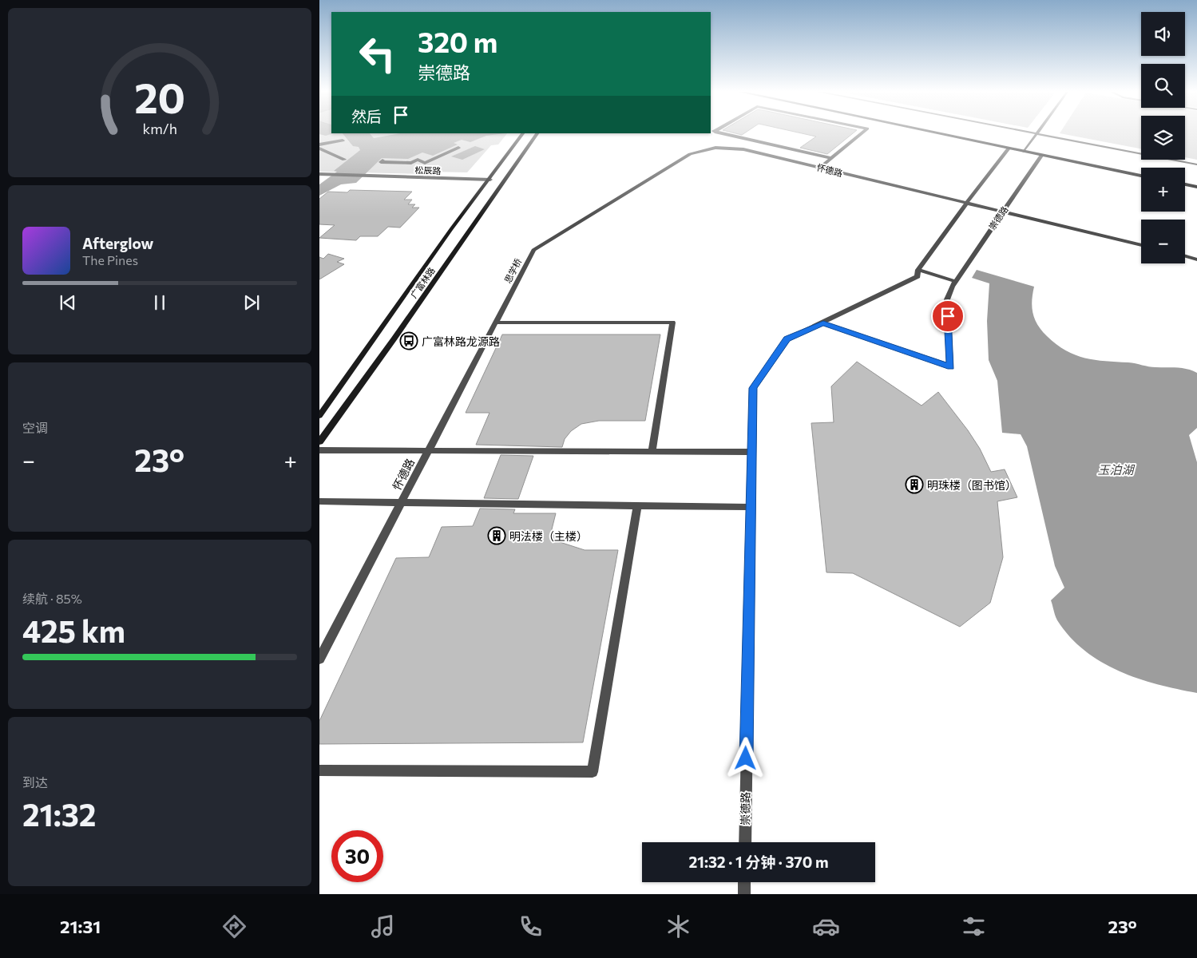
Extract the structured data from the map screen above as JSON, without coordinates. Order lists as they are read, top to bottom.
{
  "streets": {
    "main road": ["广富林路"],
    "street": [
      "松辰路",
      "怀德路",
      "崇德路",
      "思学桥"
    ]
  },
  "crossings": [
    ["松辰路", "广富林路"],
    ["怀德路", "崇德路"],
    ["怀德路", "思学桥"]
  ],
  "water": ["玉泊湖"],
  "places": {
    "bus stop": ["广富林路龙源路"],
    "building": ["明珠楼（图书馆）", "明法楼（主楼）"]
  },
  "page": {
    "map_buttons": ["+", "−"],
    "turn": ["320 m", "崇德路"],
    "then": "然后",
    "song": ["Afterglow", "The Pines"],
    "tile": [
      "空调",
      ["续航 · 85%", "425 km"],
      ["到达", "21:32"]
    ],
    "heat": ["−", "23°", "+"],
    "limit": "30",
    "trip": "21:32 · 1 分钟 · 370 m",
    "tabs": ["21:31", "23°"],
    "gauge": ["20", "km/h"]
  }
}
